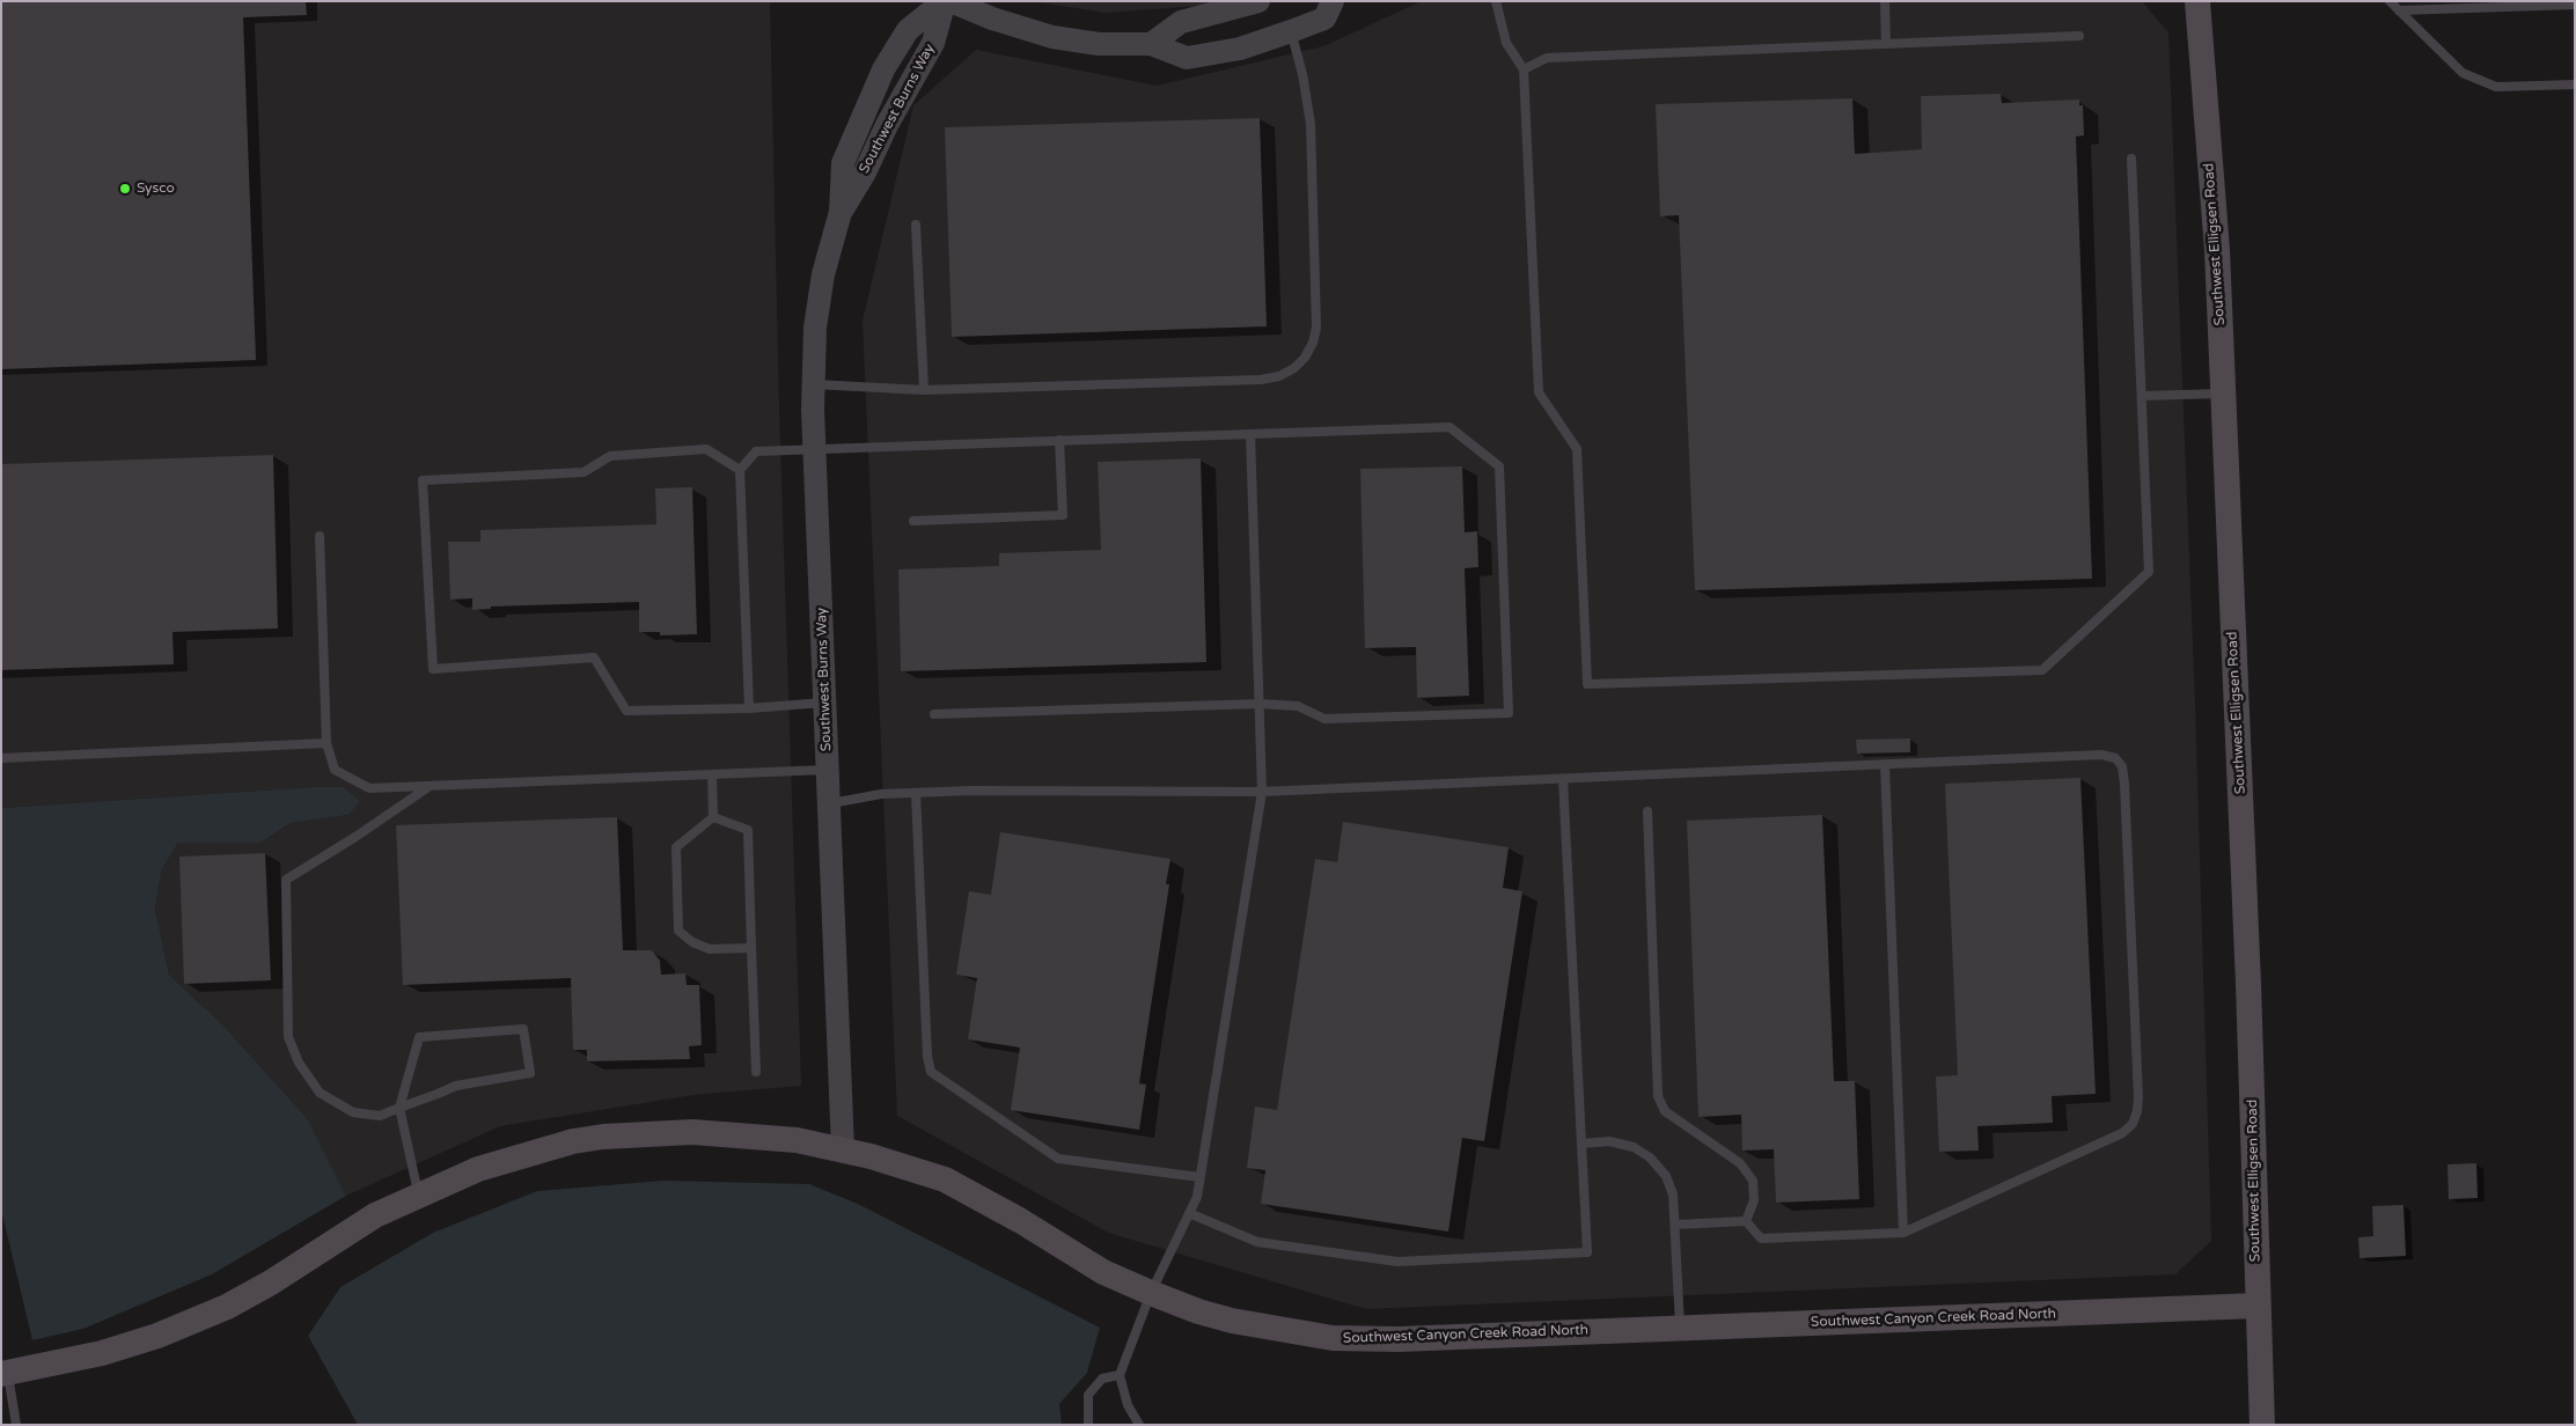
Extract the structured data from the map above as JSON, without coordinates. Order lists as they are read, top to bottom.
{
  "streets": {
    "main road": ["Southwest Elligsen Road", "Southwest Canyon Creek Road North"],
    "street": ["Southwest Burns Way"]
  },
  "crossings": [
    ["Southwest Burns Way", "Southwest Canyon Creek Road North"],
    ["Southwest Elligsen Road", "Southwest Canyon Creek Road North"]
  ],
  "places": ["Sysco"]
}
